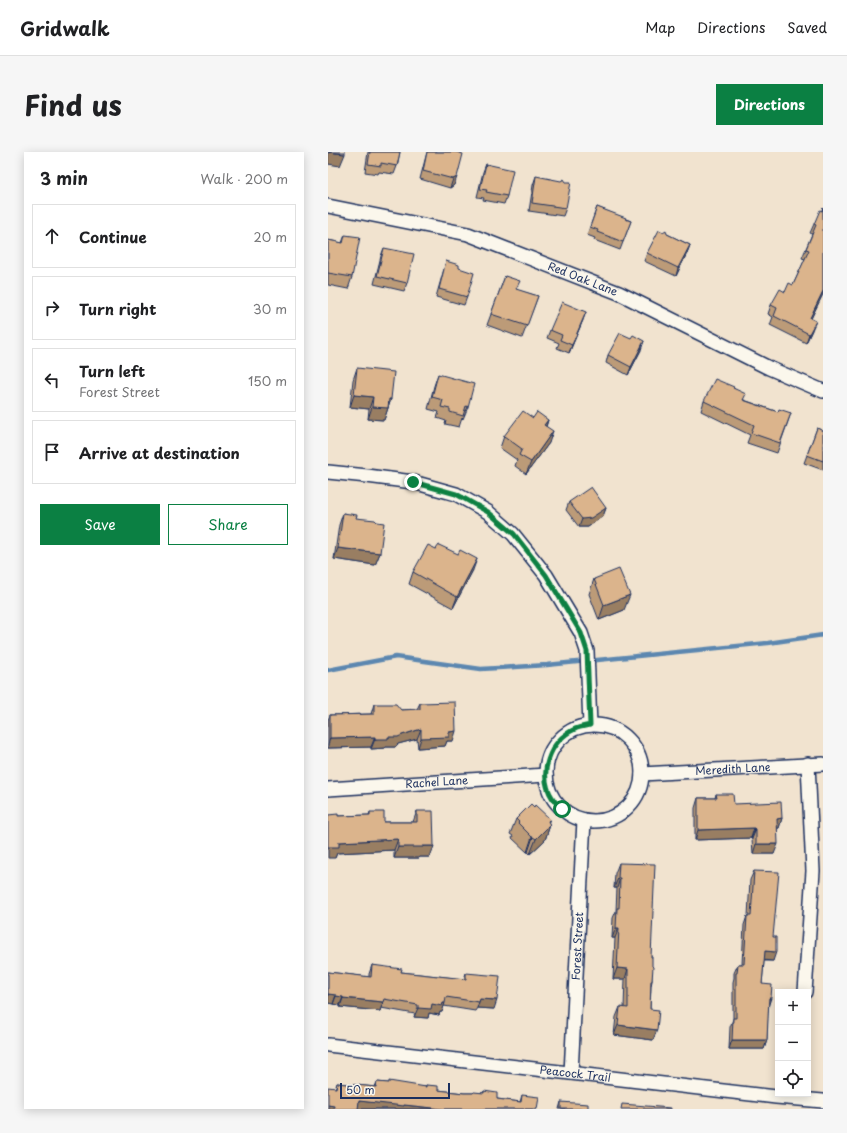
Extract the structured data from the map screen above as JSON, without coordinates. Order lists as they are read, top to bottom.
{
  "streets": {
    "street": [
      "Red Oak Lane",
      "Meredith Lane",
      "Rachel Lane",
      "Forest Street",
      "Peacock Trail"
    ]
  },
  "crossings": [
    ["Meredith Lane", "Rachel Lane"],
    ["Meredith Lane", "Forest Street"],
    ["Rachel Lane", "Forest Street"],
    ["Forest Street", "Peacock Trail"]
  ],
  "scale_bar": "50 m",
  "page": {
    "header": "Gridwalk",
    "nav": ["Map", "Directions", "Saved"],
    "title": "Find us",
    "buttons": [
      "Directions",
      ["Save", "Share"]
    ],
    "heading": ["3 min", "Walk · 200 m"],
    "list": [
      ["Continue", "20 m"],
      ["Turn right", "30 m"],
      ["Turn left", "Forest Street", "150 m"],
      "Arrive at destination"
    ],
    "map_buttons": ["+", "−"],
    "scale": "50 m"
  }
}
